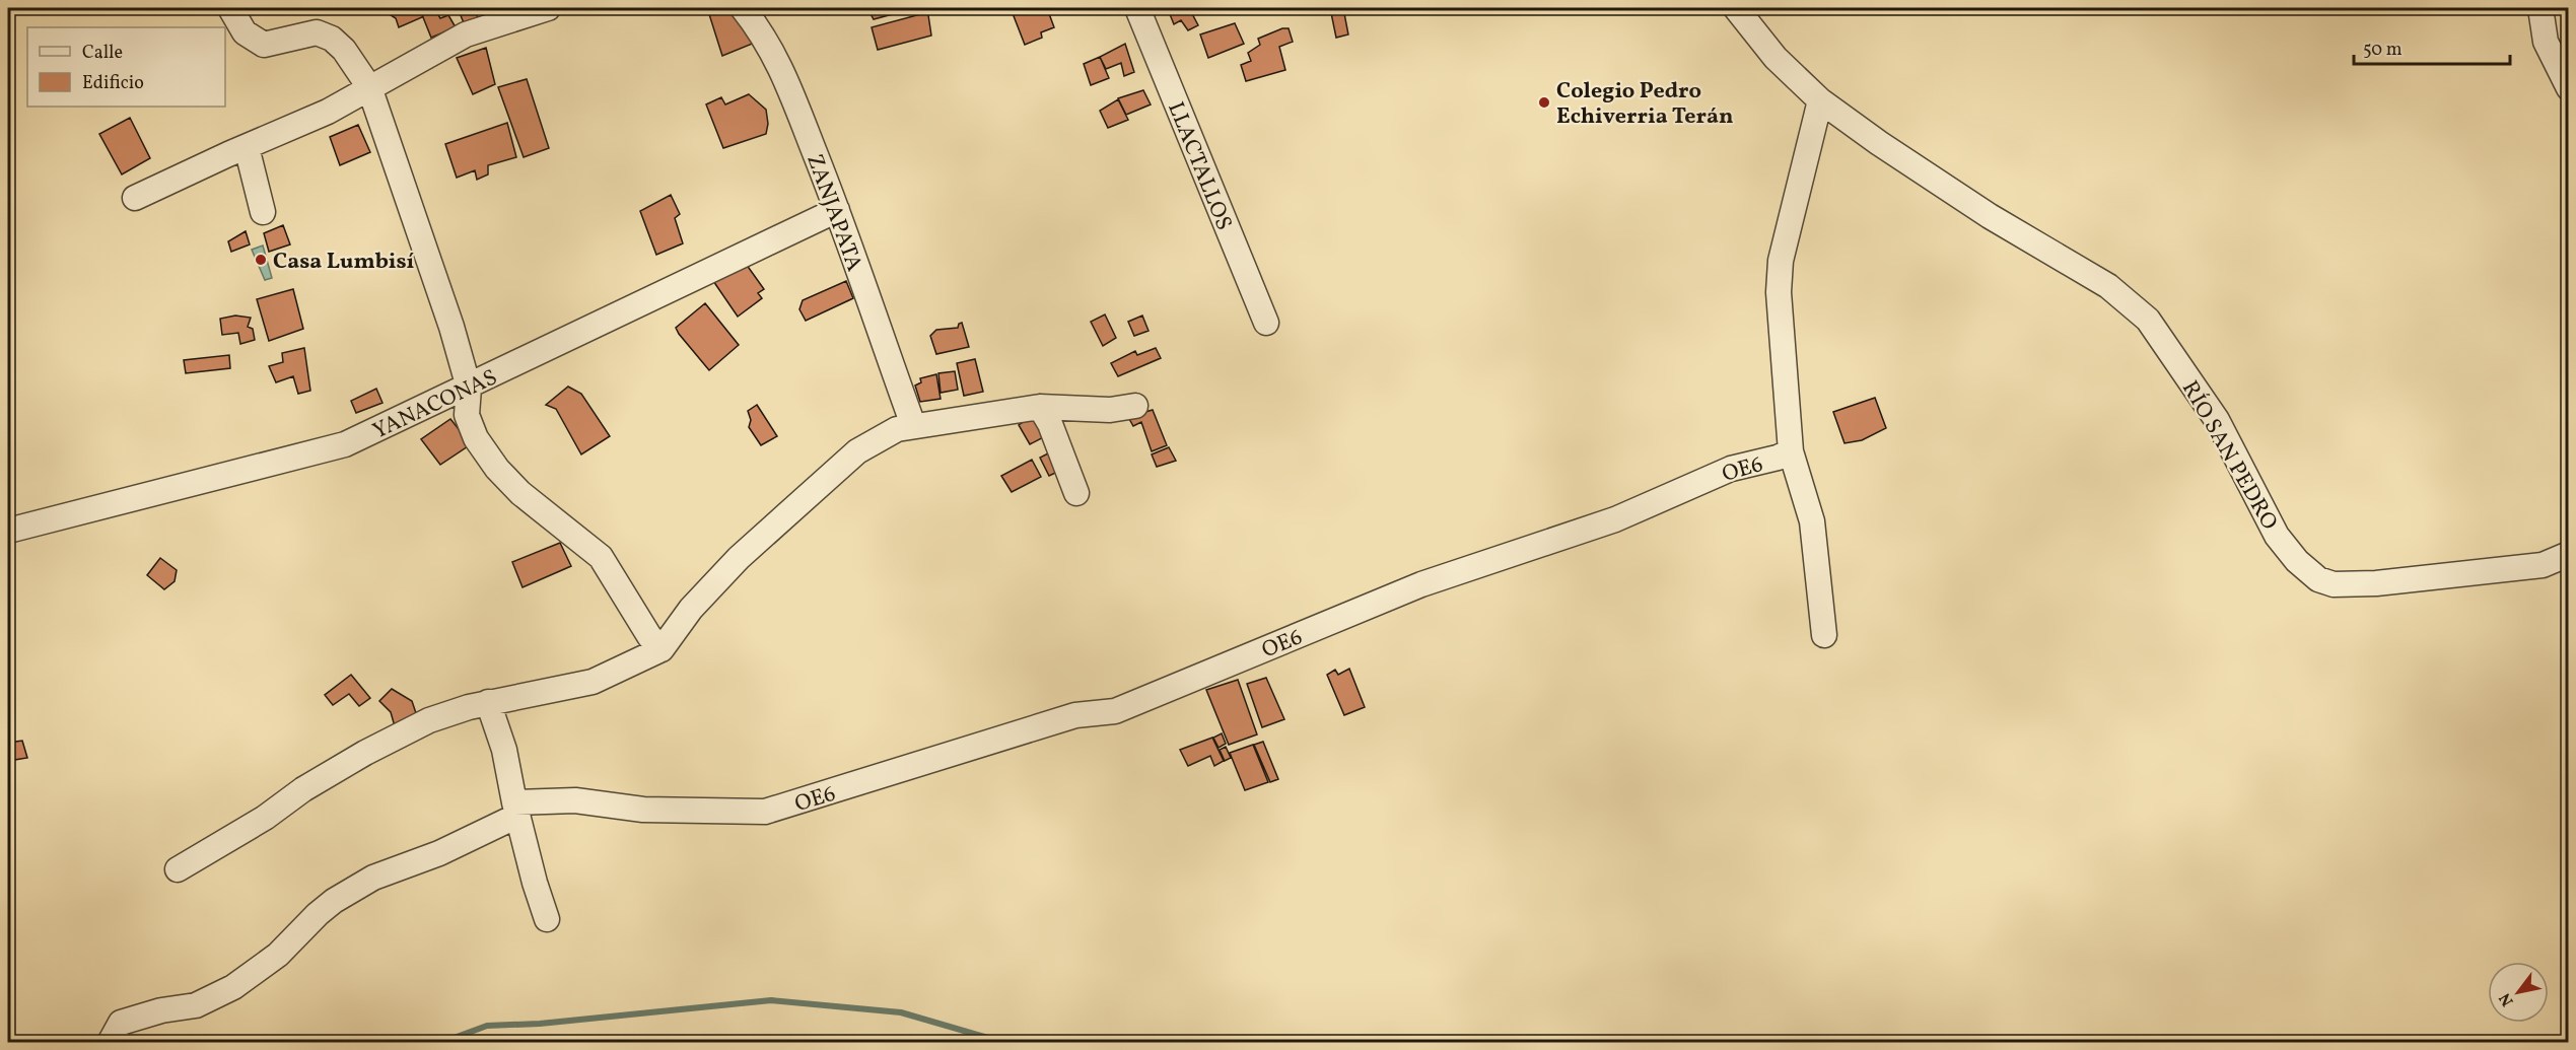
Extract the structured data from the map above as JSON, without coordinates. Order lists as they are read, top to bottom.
{
  "streets": {
    "street": [
      "LLACTALLOS",
      "ZANJAPATA",
      "YANACONAS",
      "RÍO SAN PEDRO",
      "OE6"
    ]
  },
  "crossings": [
    ["ZANJAPATA", "YANACONAS"]
  ],
  "places": ["Colegio Pedro Echiverria Terán", "Casa Lumbisí"],
  "legend": ["Calle", "Edificio"],
  "scale_bar": "50 m",
  "north": "bottom left"
}
